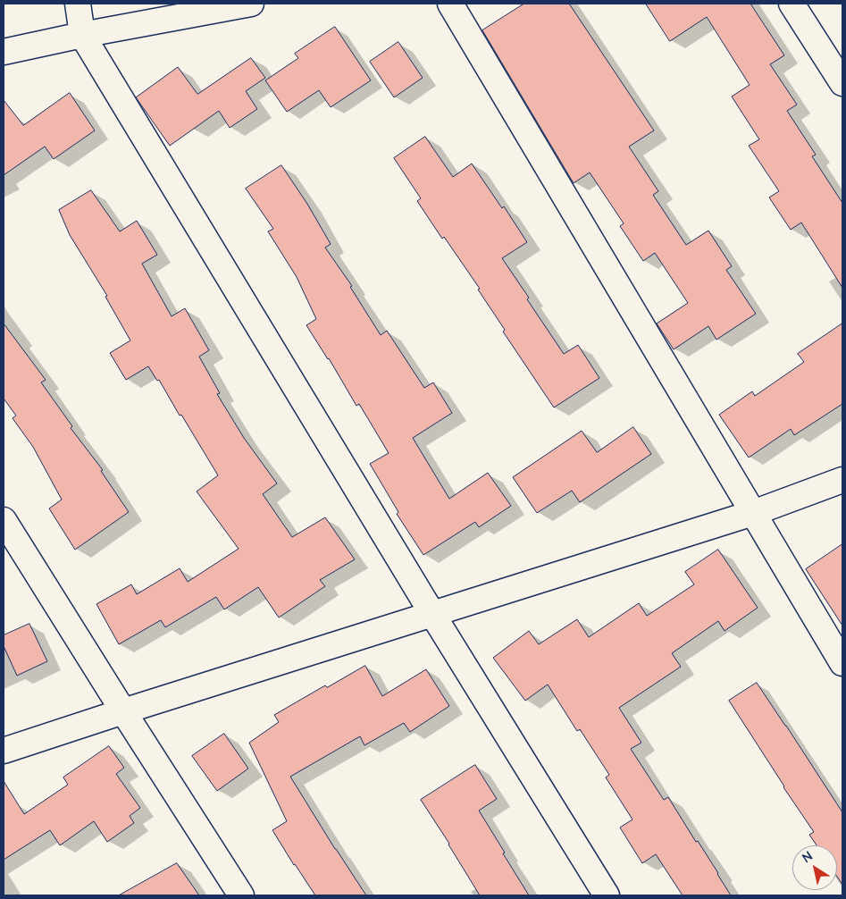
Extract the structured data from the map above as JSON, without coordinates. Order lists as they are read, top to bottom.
{
  "north": "top left"
}
